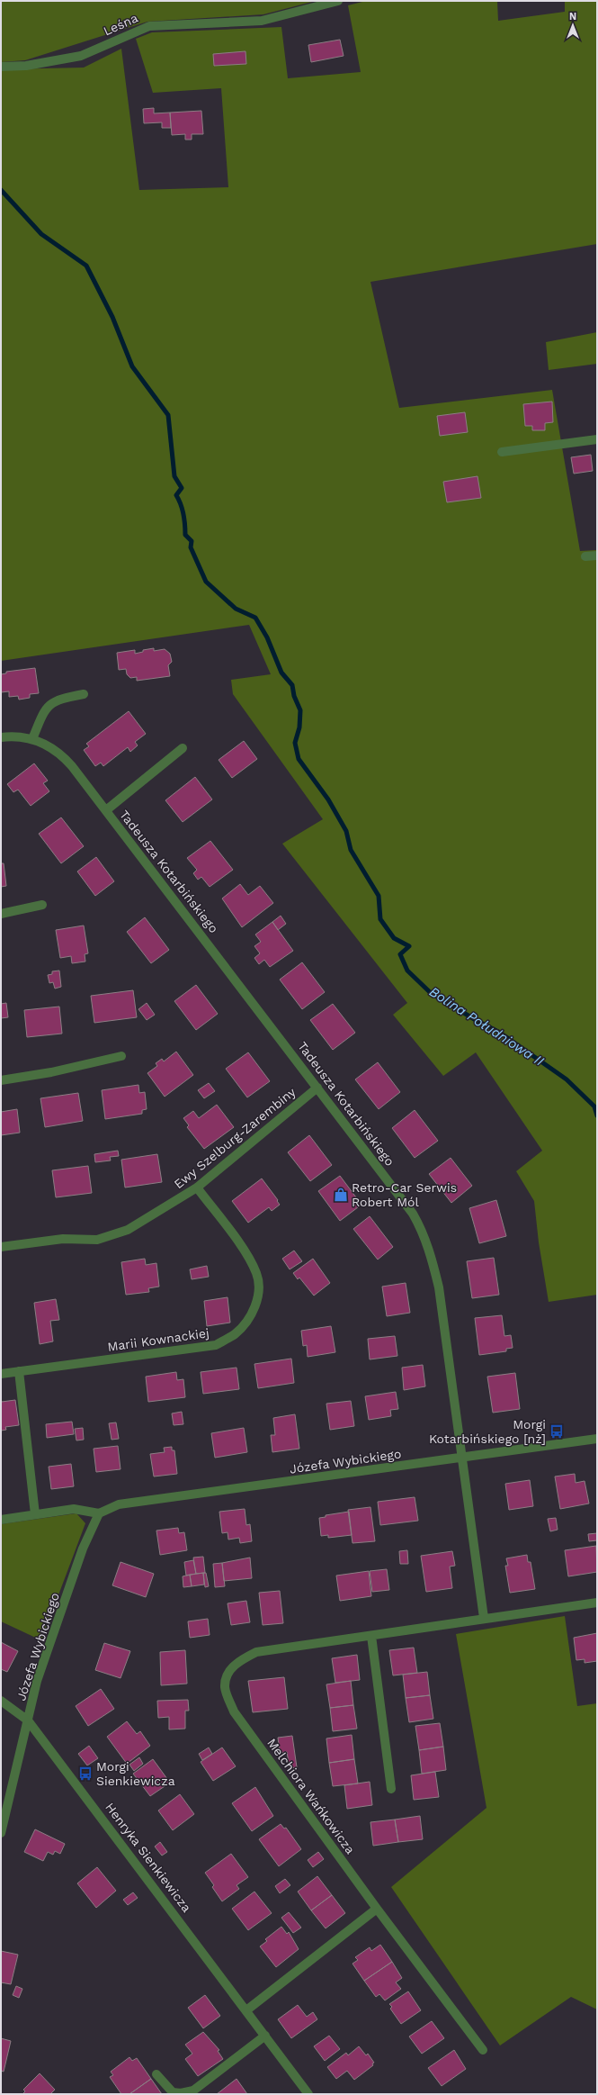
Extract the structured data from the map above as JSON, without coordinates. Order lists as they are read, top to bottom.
{
  "streets": {
    "street": [
      "Leśna",
      "Tadeusza Kotarbińskiego",
      "Ewy Szelburg-Zarembiny",
      "Marii Kownackiej",
      "Józefa Wybickiego",
      "Melchiora Wańkowicza",
      "Henryka Sienkiewicza"
    ]
  },
  "crossings": [
    ["Tadeusza Kotarbińskiego", "Ewy Szelburg-Zarembiny"],
    ["Tadeusza Kotarbińskiego", "Józefa Wybickiego"],
    ["Tadeusza Kotarbińskiego", "Melchiora Wańkowicza"],
    ["Ewy Szelburg-Zarembiny", "Marii Kownackiej"],
    ["Józefa Wybickiego", "Henryka Sienkiewicza"]
  ],
  "water": ["Bolina Południowa II"],
  "places": {
    "shop": ["Retro-Car Serwis Robert Mól"],
    "bus stop": ["Morgi Kotarbińskiego [nż]", "Morgi Sienkiewicza"]
  },
  "north": "top"
}
